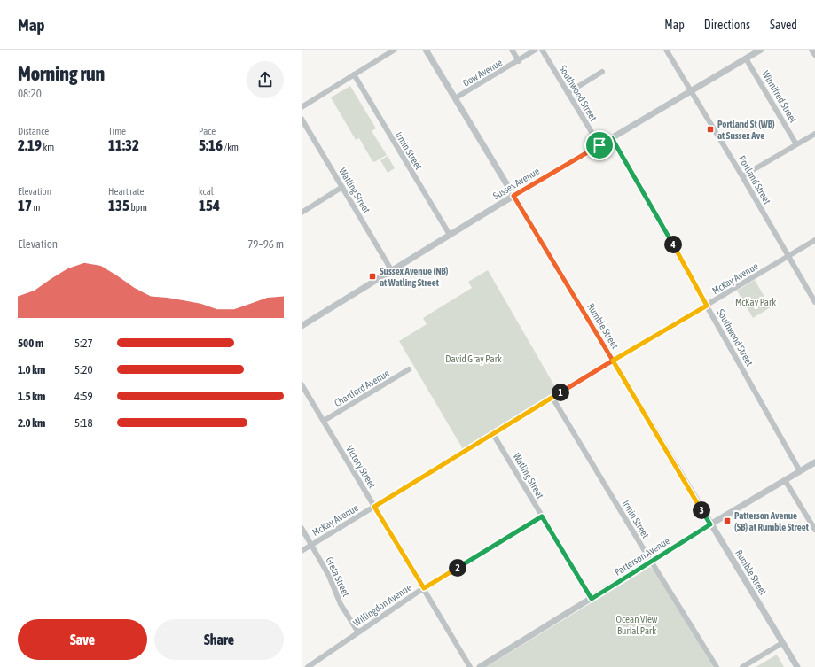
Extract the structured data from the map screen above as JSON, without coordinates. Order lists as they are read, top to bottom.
{
  "streets": {
    "street": [
      "Dow Avenue",
      "Southwood Street",
      "Winnifred Street",
      "Irmin Street",
      "Portland Street",
      "Sussex Avenue",
      "Watling Street",
      "McKay Avenue",
      "Rumble Street",
      "Charlford Avenue",
      "Victory Street",
      "Patterson Avenue",
      "Greta Street",
      "Willingdon Avenue"
    ]
  },
  "crossings": [
    ["Dow Avenue", "Rumble Street"],
    ["Southwood Street", "Sussex Avenue"],
    ["Southwood Street", "McKay Avenue"],
    ["Southwood Street", "Patterson Avenue"],
    ["Winnifred Street", "Sussex Avenue"],
    ["Irmin Street", "Sussex Avenue"],
    ["Irmin Street", "McKay Avenue"],
    ["Irmin Street", "Patterson Avenue"],
    ["Portland Street", "Sussex Avenue"],
    ["Portland Street", "McKay Avenue"],
    ["Sussex Avenue", "Watling Street"],
    ["Sussex Avenue", "Rumble Street"],
    ["Watling Street", "McKay Avenue"],
    ["Watling Street", "Patterson Avenue"],
    ["Watling Street", "Willingdon Avenue"],
    ["McKay Avenue", "Rumble Street"],
    ["McKay Avenue", "Victory Street"],
    ["McKay Avenue", "Greta Street"],
    ["Rumble Street", "Patterson Avenue"],
    ["Charlford Avenue", "Victory Street"],
    ["Victory Street", "Willingdon Avenue"],
    ["Greta Street", "Willingdon Avenue"]
  ],
  "parks": ["McKay Park", "David Gray Park", "Ocean View Burial Park"],
  "places": {
    "transit": ["Portland St (WB) at Sussex Ave", "Sussex Avenue (NB) at Watling Street", "Patterson Avenue (SB) at Rumble Street"]
  },
  "page": {
    "header": "Map",
    "nav": ["Map", "Directions", "Saved"],
    "heading": ["Morning run", "08:20"],
    "stats": [
      ["Distance", "2.19 km"],
      ["Time", "11:32"],
      ["Pace", "5:16 /km"],
      ["Elevation", "17 m"],
      ["Heart rate", "135 bpm"],
      ["kcal", "154"]
    ],
    "chart": ["Elevation", "79–96 m"],
    "pins": [
      "4",
      "1",
      "3",
      "2"
    ],
    "list": [
      {
        "name": "500 m",
        "note": "5:27"
      },
      {
        "name": "1.0 km",
        "note": "5:20"
      },
      {
        "name": "1.5 km",
        "note": "4:59"
      },
      {
        "name": "2.0 km",
        "note": "5:18"
      }
    ],
    "buttons": ["Save", "Share"]
  }
}
